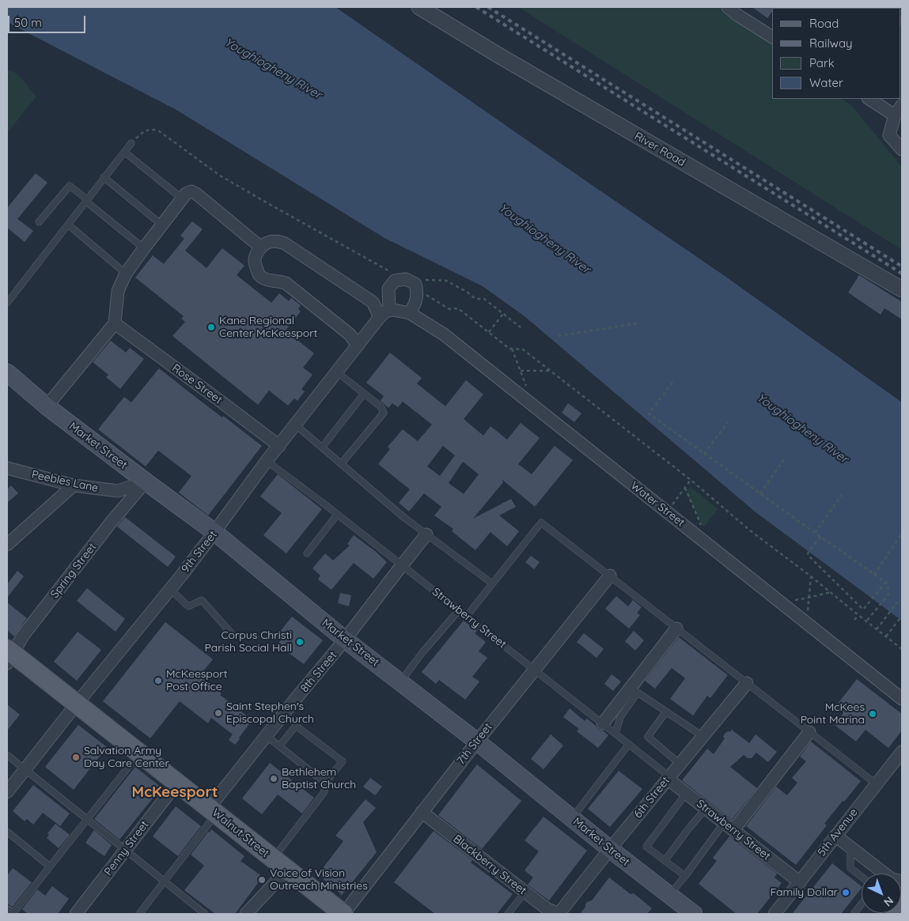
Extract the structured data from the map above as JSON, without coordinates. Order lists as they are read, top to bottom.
{
  "streets": {
    "main road": ["Market Street", "Walnut Street"],
    "street": [
      "River Road",
      "Rose Street",
      "Peebles Lane",
      "Water Street",
      "9th Street",
      "Spring Street",
      "Strawberry Street",
      "8th Street",
      "7th Street",
      "6th Street",
      "5th Avenue",
      "Penny Street",
      "Blackberry Street"
    ]
  },
  "crossings": [
    ["Rose Street", "9th Street"],
    ["Market Street", "Peebles Lane"],
    ["Market Street", "9th Street"],
    ["Market Street", "Spring Street"],
    ["Market Street", "8th Street"],
    ["Market Street", "7th Street"],
    ["Market Street", "6th Street"],
    ["Peebles Lane", "Spring Street"],
    ["9th Street", "Strawberry Street"],
    ["9th Street", "Walnut Street"],
    ["Spring Street", "Walnut Street"],
    ["Strawberry Street", "8th Street"],
    ["Strawberry Street", "7th Street"],
    ["Strawberry Street", "6th Street"],
    ["Strawberry Street", "5th Avenue"],
    ["8th Street", "Walnut Street"],
    ["7th Street", "Walnut Street"],
    ["7th Street", "Blackberry Street"],
    ["6th Street", "Blackberry Street"],
    ["Walnut Street", "Penny Street"]
  ],
  "districts": ["McKeesport"],
  "water": ["Youghiogheny River"],
  "places": [
    "Kane Regional Center McKeesport",
    "Corpus Christi Parish Social Hall",
    "McKeesport Post Office",
    "Saint Stephen's Episcopal Church",
    "McKees Point Marina",
    "Salvation Army Day Care Center",
    "Bethlehem Baptist Church",
    "Voice of Vision Outreach Ministries",
    "Family Dollar"
  ],
  "legend": [
    "Road",
    "Railway",
    "Park",
    "Water"
  ],
  "scale_bar": "50 m",
  "north": "bottom right"
}
